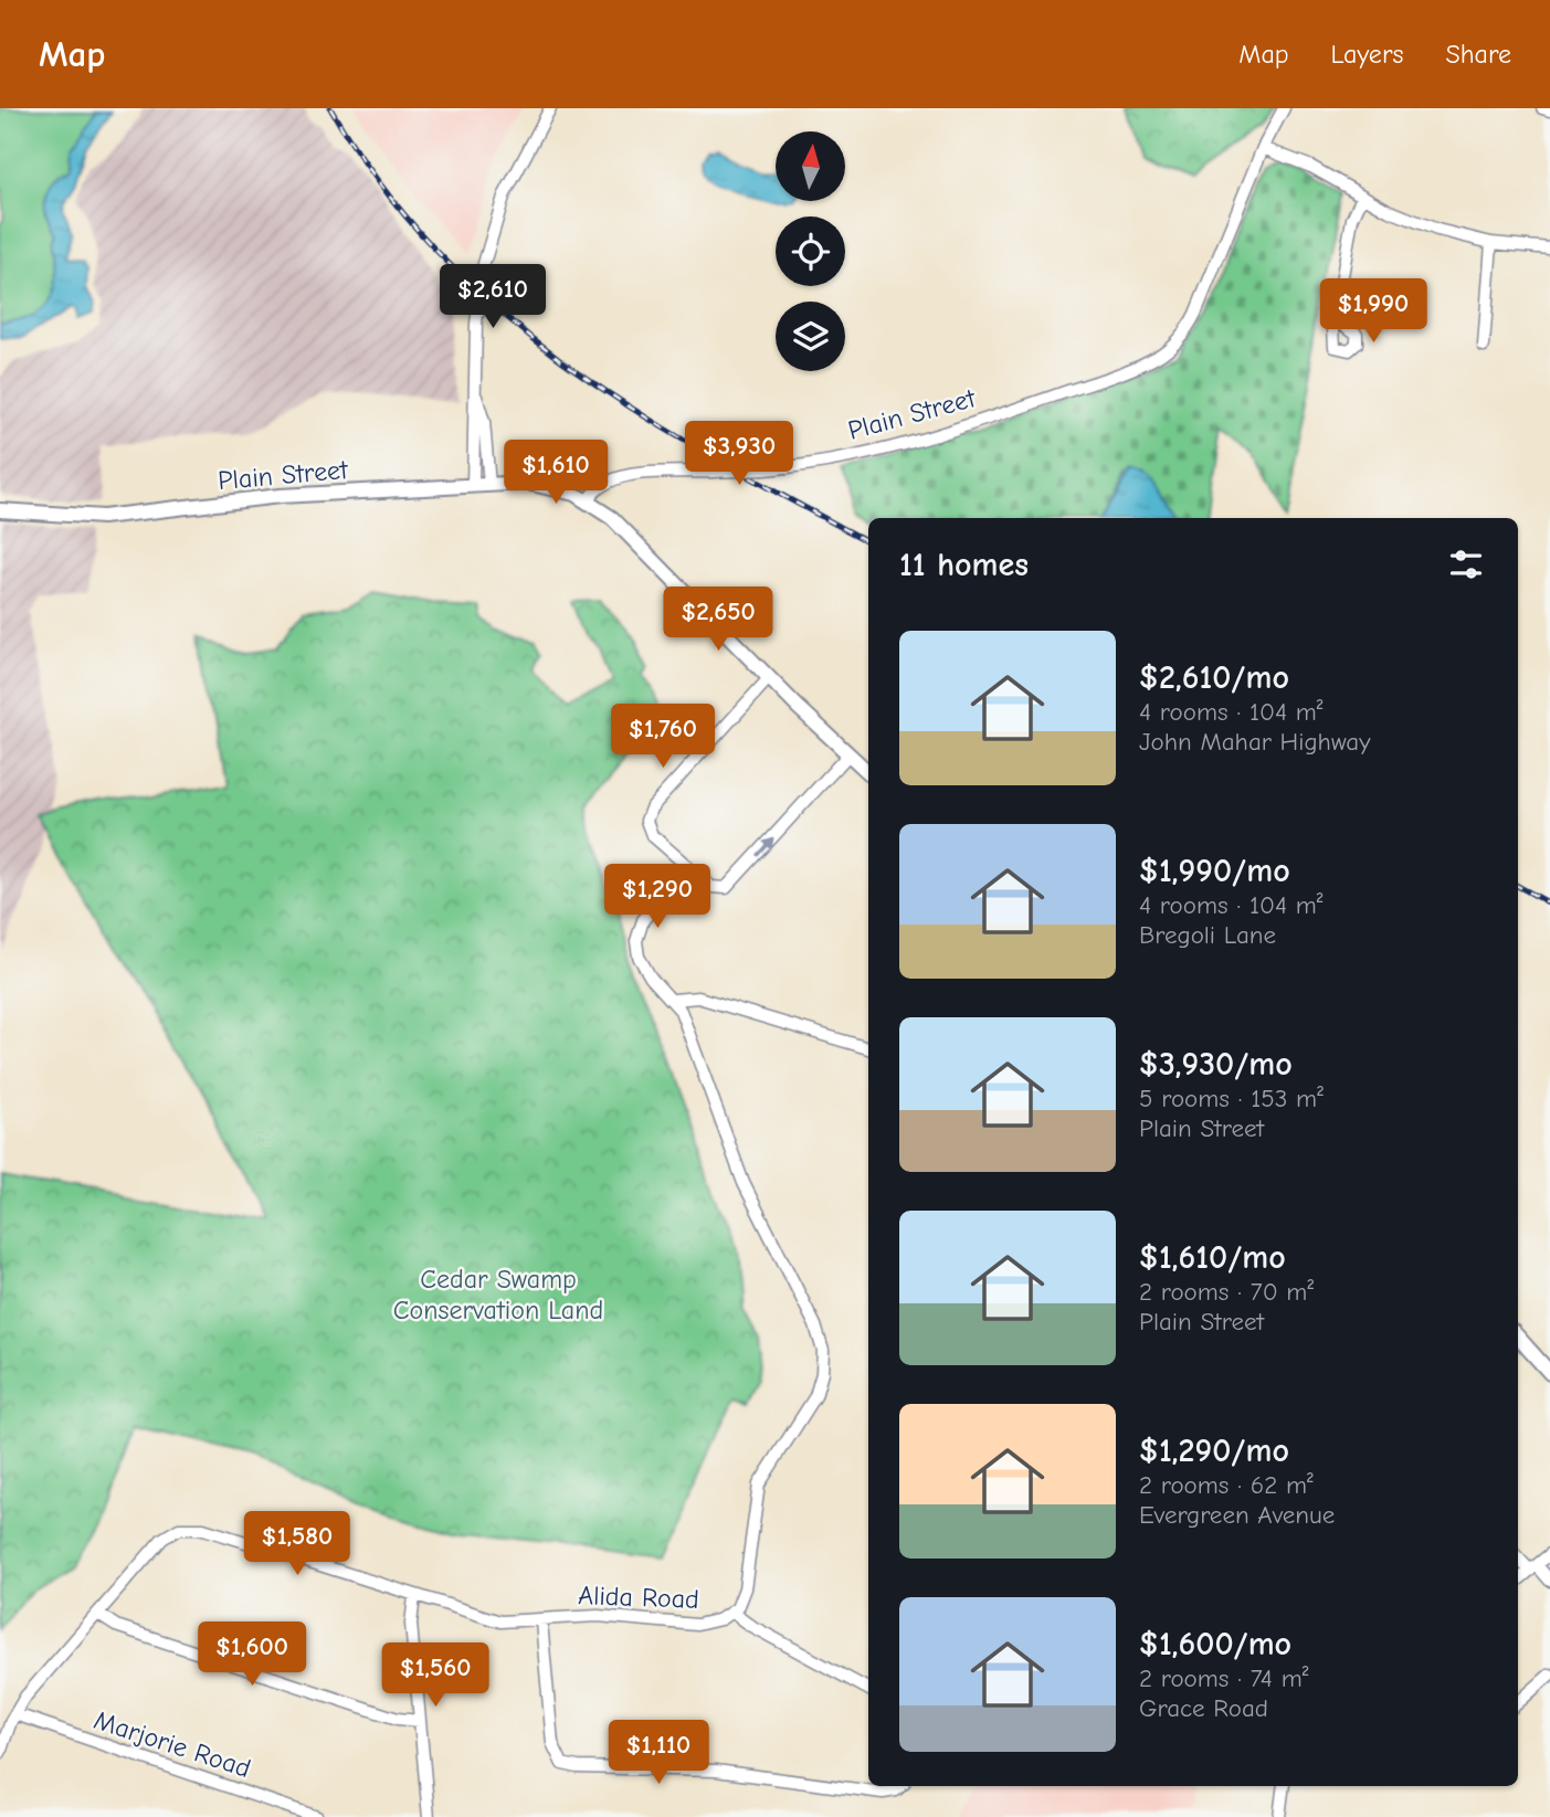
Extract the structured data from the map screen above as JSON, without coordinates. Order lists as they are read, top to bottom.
{
  "streets": {
    "main road": ["Plain Street"],
    "street": ["Alida Road", "Marjorie Road"]
  },
  "crossings": [
    ["Alida Road", "Marjorie Road"]
  ],
  "parks": ["Cedar Swamp Conservation Land"],
  "north": "top",
  "page": {
    "header": "Map",
    "nav": ["Map", "Layers", "Share"],
    "price": [
      "$2,610",
      "$1,990",
      "$3,930",
      "$1,610",
      "$2,650",
      "$1,760",
      "$1,290",
      "$1,580",
      "$1,600",
      "$1,560",
      "$1,110"
    ],
    "heading": "11 homes",
    "list": [
      {
        "name": "$2,610/mo",
        "note": "4 rooms · 104 m² · John Mahar Highway"
      },
      {
        "name": "$1,990/mo",
        "note": "4 rooms · 104 m² · Bregoli Lane"
      },
      {
        "name": "$3,930/mo",
        "note": "5 rooms · 153 m² · Plain Street"
      },
      {
        "name": "$1,610/mo",
        "note": "2 rooms · 70 m² · Plain Street"
      },
      {
        "name": "$1,290/mo",
        "note": "2 rooms · 62 m² · Evergreen Avenue"
      },
      {
        "name": "$1,600/mo",
        "note": "2 rooms · 74 m² · Grace Road"
      }
    ]
  }
}
